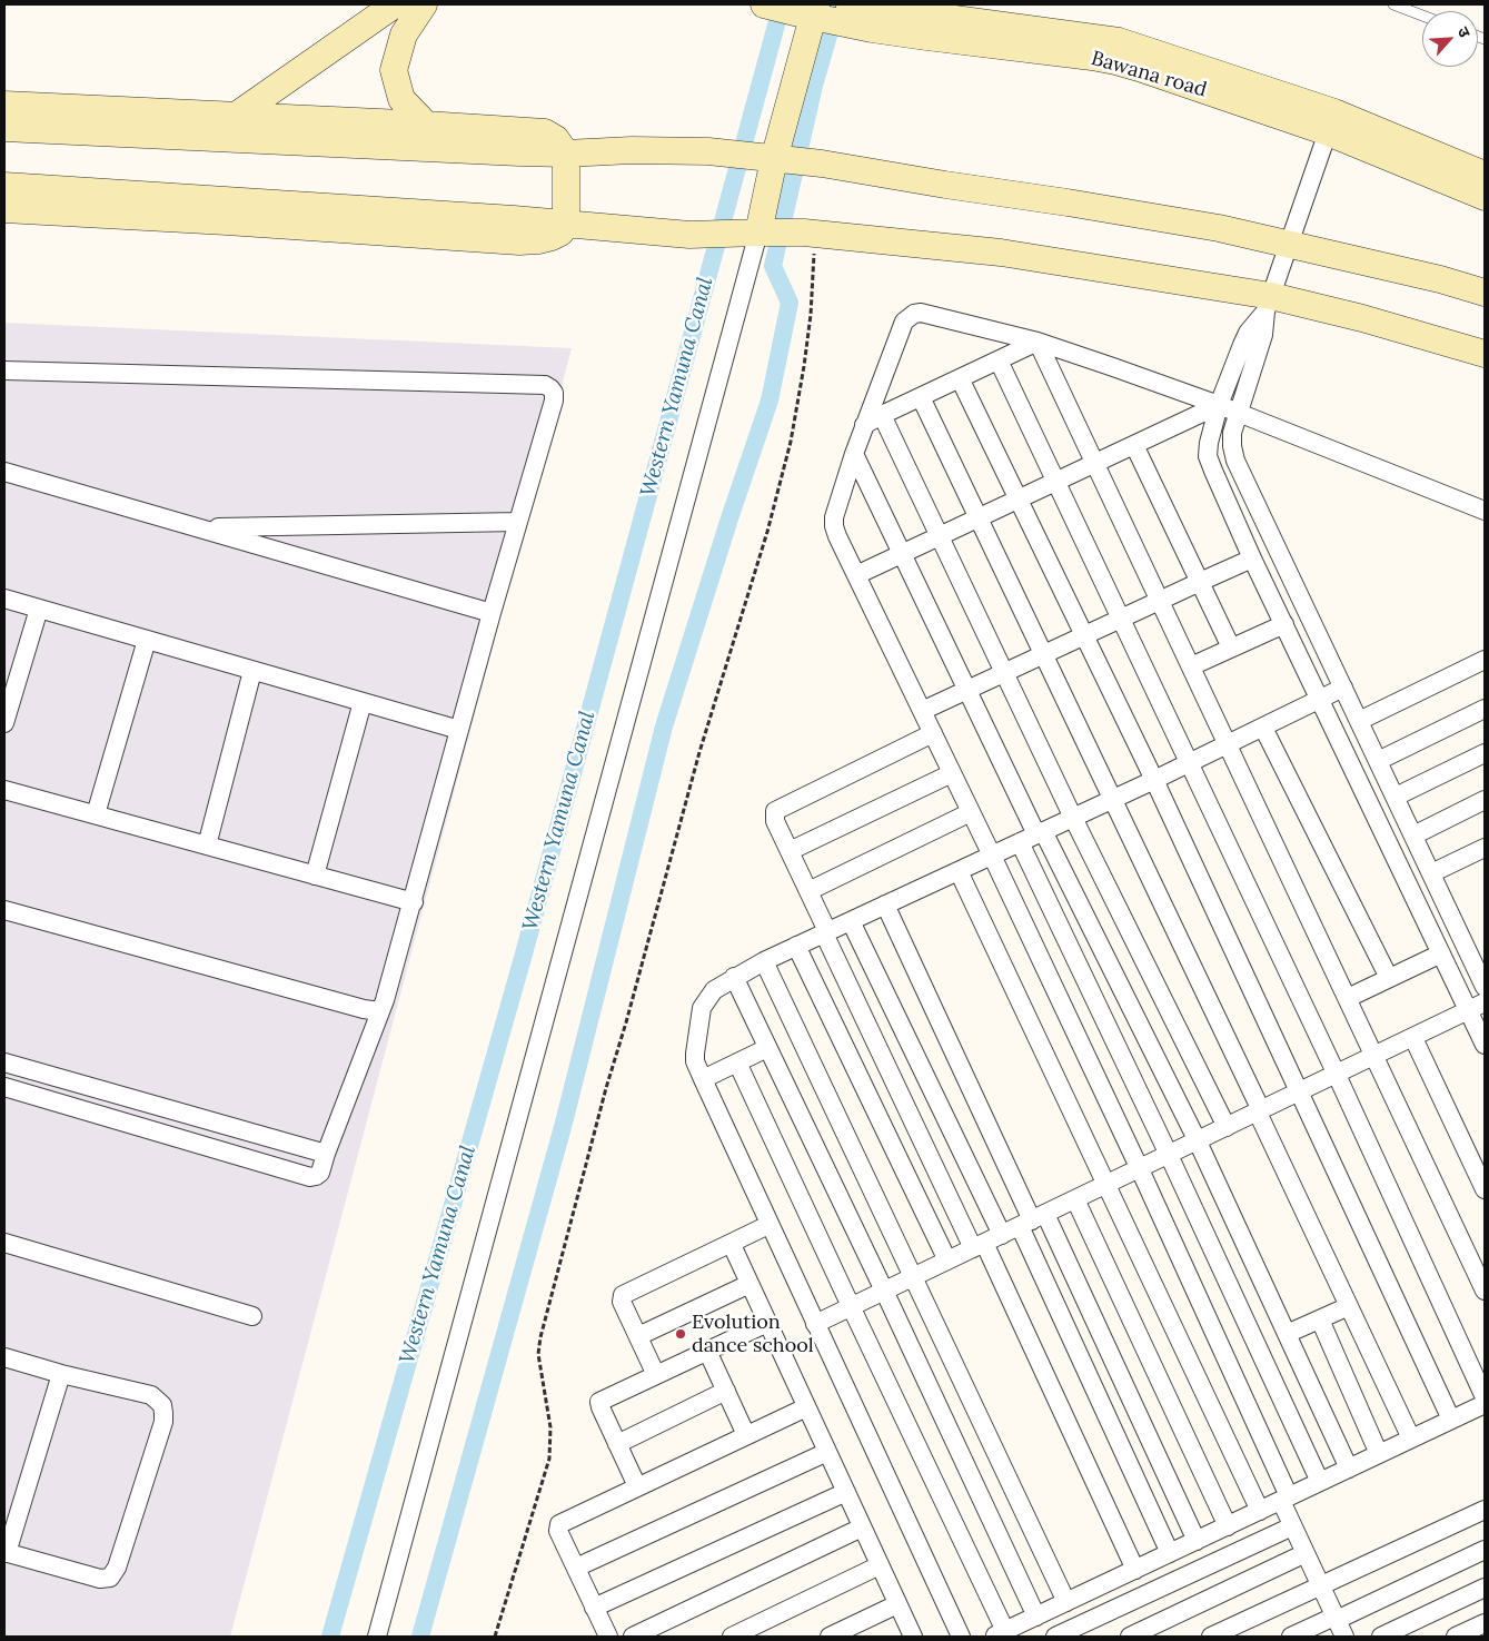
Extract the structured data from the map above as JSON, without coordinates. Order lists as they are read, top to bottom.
{
  "streets": {
    "main road": ["Bawana road"]
  },
  "water": ["Western Yamuna Canal"],
  "places": ["Evolution dance school"],
  "north": "top right"
}
